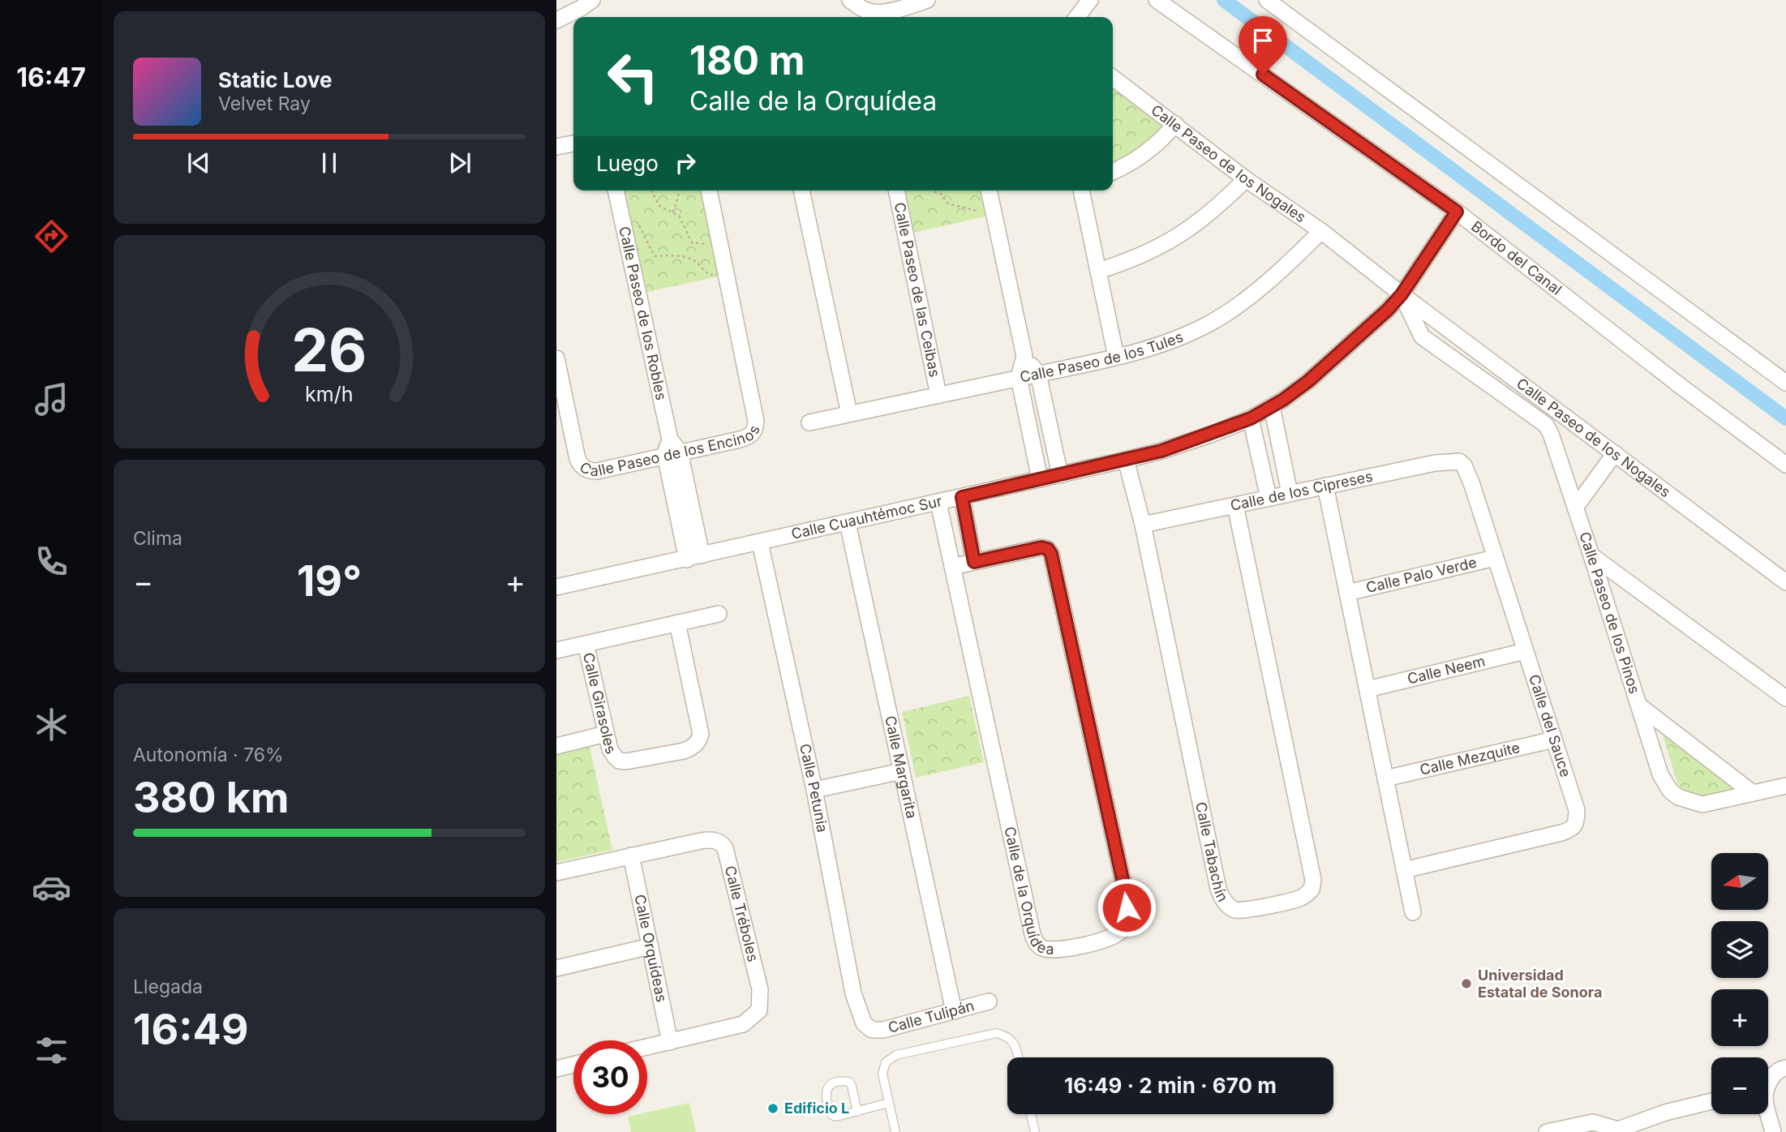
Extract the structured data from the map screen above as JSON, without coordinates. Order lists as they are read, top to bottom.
{
  "streets": {
    "street": [
      "Calle Paseo de los Nogales",
      "Bordo del Canal",
      "Calle Paseo de las Ceibas",
      "Calle Paseo de los Robles",
      "Calle Paseo de los Tules",
      "Calle Paseo de los Encinos",
      "Calle de los Cipreses",
      "Calle Cuauhtémoc Sur",
      "Calle Palo Verde",
      "Calle Paseo de los Pinos",
      "Calle Neem",
      "Calle Girasoles",
      "Calle del Sauce",
      "Calle Mezquite",
      "Calle Margarita",
      "Calle Petunia",
      "Calle Tabachín",
      "Calle de la Orquídea",
      "Calle Tréboles",
      "Calle Orquídeas",
      "Calle Tulipán"
    ]
  },
  "crossings": [
    ["Calle Paseo de los Nogales", "Calle Paseo de los Tules"],
    ["Calle Paseo de los Nogales", "Calle Cuauhtémoc Sur"],
    ["Calle Paseo de los Nogales", "Calle Paseo de los Pinos"],
    ["Bordo del Canal", "Calle Cuauhtémoc Sur"],
    ["Calle Paseo de las Ceibas", "Calle Paseo de los Tules"],
    ["Calle Paseo de los Robles", "Calle Paseo de los Encinos"],
    ["Calle Paseo de los Robles", "Calle Cuauhtémoc Sur"],
    ["Calle de los Cipreses", "Calle del Sauce"],
    ["Calle de los Cipreses", "Calle Tabachín"],
    ["Calle Cuauhtémoc Sur", "Calle Margarita"],
    ["Calle Cuauhtémoc Sur", "Calle Petunia"],
    ["Calle Cuauhtémoc Sur", "Calle de la Orquídea"],
    ["Calle Palo Verde", "Calle del Sauce"],
    ["Calle Neem", "Calle del Sauce"],
    ["Calle del Sauce", "Calle Mezquite"],
    ["Calle Margarita", "Calle Tulipán"],
    ["Calle Petunia", "Calle Tulipán"],
    ["Calle Tréboles", "Calle Orquídeas"]
  ],
  "places": ["Universidad Estatal de Sonora", "Edificio L"],
  "north": "left",
  "page": {
    "tabs": "16:47",
    "turn": ["180 m", "Calle de la Orquídea"],
    "song": ["Static Love", "Velvet Ray"],
    "then": "Luego",
    "tile": [
      "Clima",
      ["Autonomía · 76%", "380 km"],
      ["Llegada", "16:49"]
    ],
    "heat": ["−", "19°", "+"],
    "map_buttons": ["+", "−"],
    "limit": "30",
    "trip": "16:49 · 2 min · 670 m",
    "gauge": ["26", "km/h"]
  }
}
